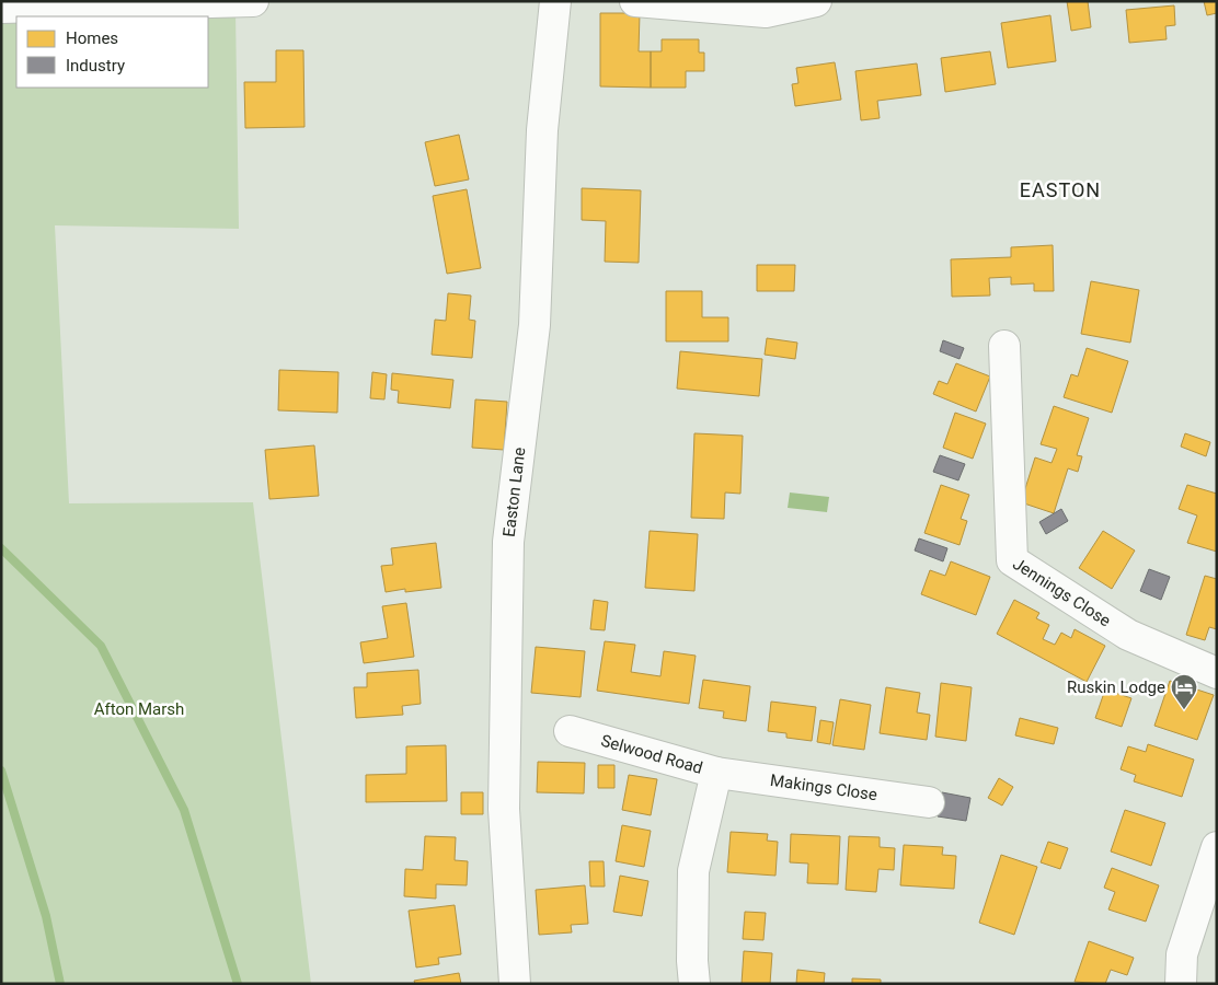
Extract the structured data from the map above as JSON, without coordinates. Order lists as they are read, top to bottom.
{
  "streets": {
    "street": [
      "Easton Lane",
      "Jennings Close",
      "Selwood Road",
      "Makings Close"
    ]
  },
  "crossings": [
    ["Selwood Road", "Makings Close"]
  ],
  "districts": ["EASTON"],
  "parks": ["Afton Marsh"],
  "places": {
    "hotel": ["Ruskin Lodge"]
  },
  "legend": ["Homes", "Industry"]
}
